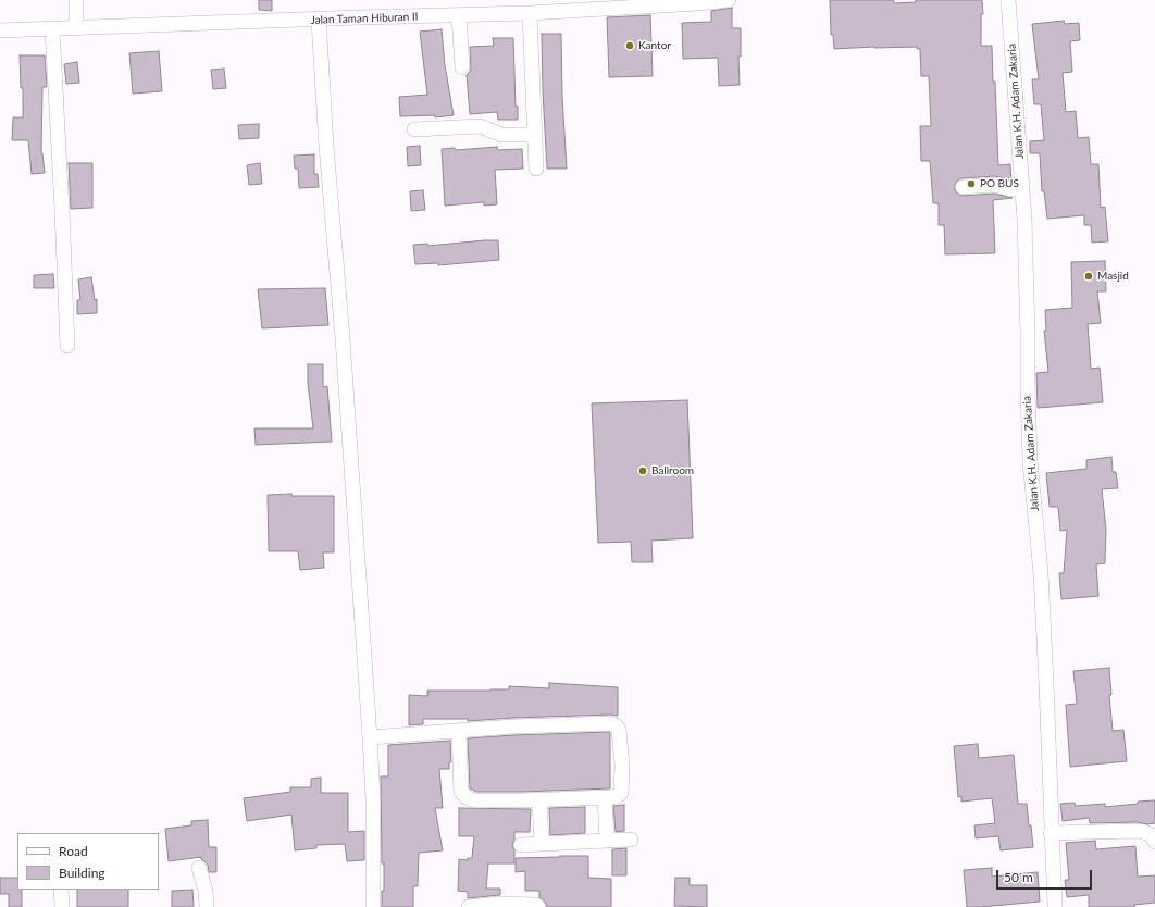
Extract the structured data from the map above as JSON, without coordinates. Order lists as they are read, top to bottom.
{
  "streets": {
    "street": ["Jalan Taman Hiburan II", "Jalan K.H. Adam Zakaria"]
  },
  "places": [
    "Kantor",
    "PO BUS",
    "Masjid",
    "Ballroom"
  ],
  "legend": ["Road", "Building"],
  "scale_bar": "50 m"
}
